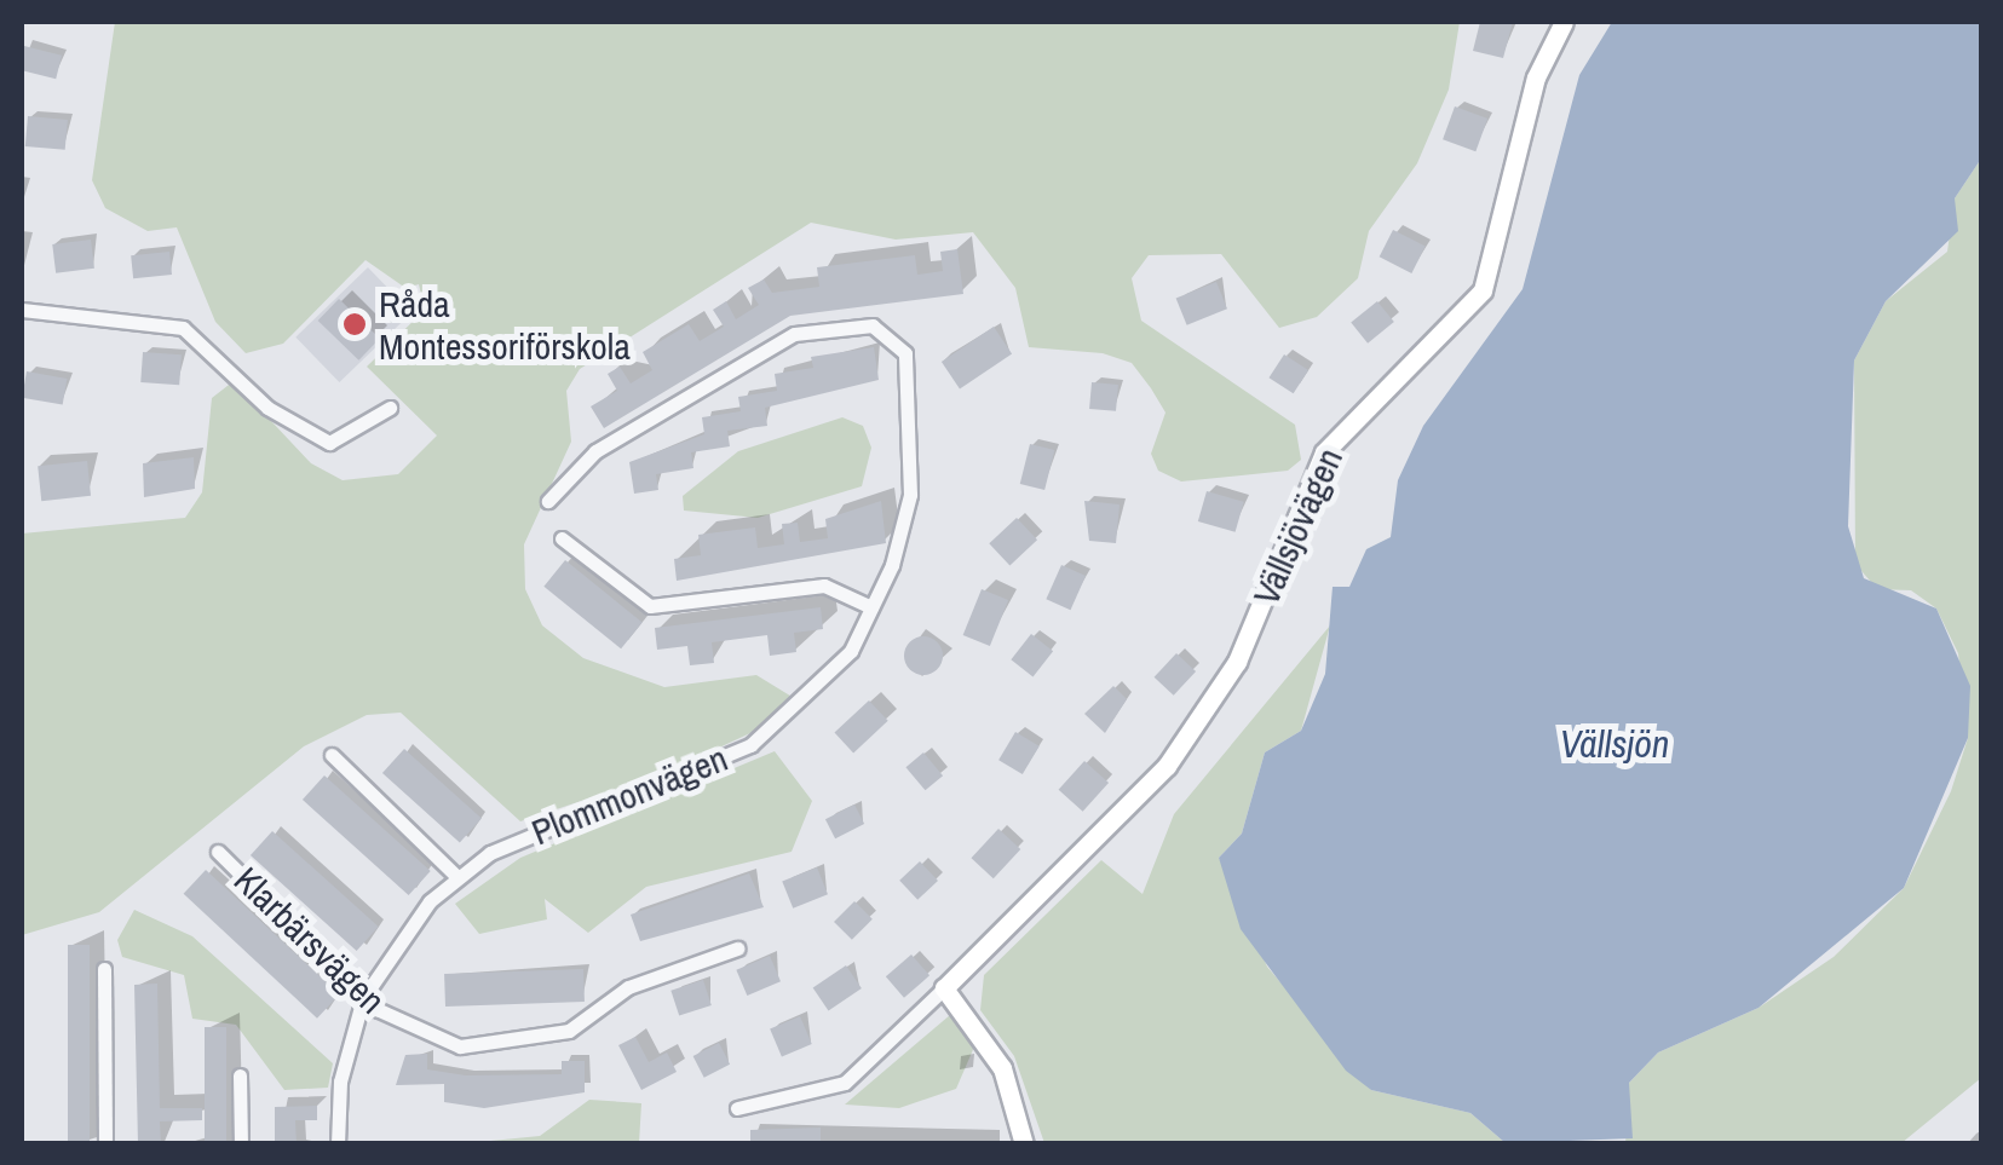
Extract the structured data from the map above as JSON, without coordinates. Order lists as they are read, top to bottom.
{
  "streets": {
    "street": ["Vällsjövägen", "Plommonvägen", "Klarbärsvägen"]
  },
  "crossings": [
    ["Plommonvägen", "Klarbärsvägen"]
  ],
  "water": ["Vällsjön"],
  "places": ["Råda Montessoriförskola"]
}
